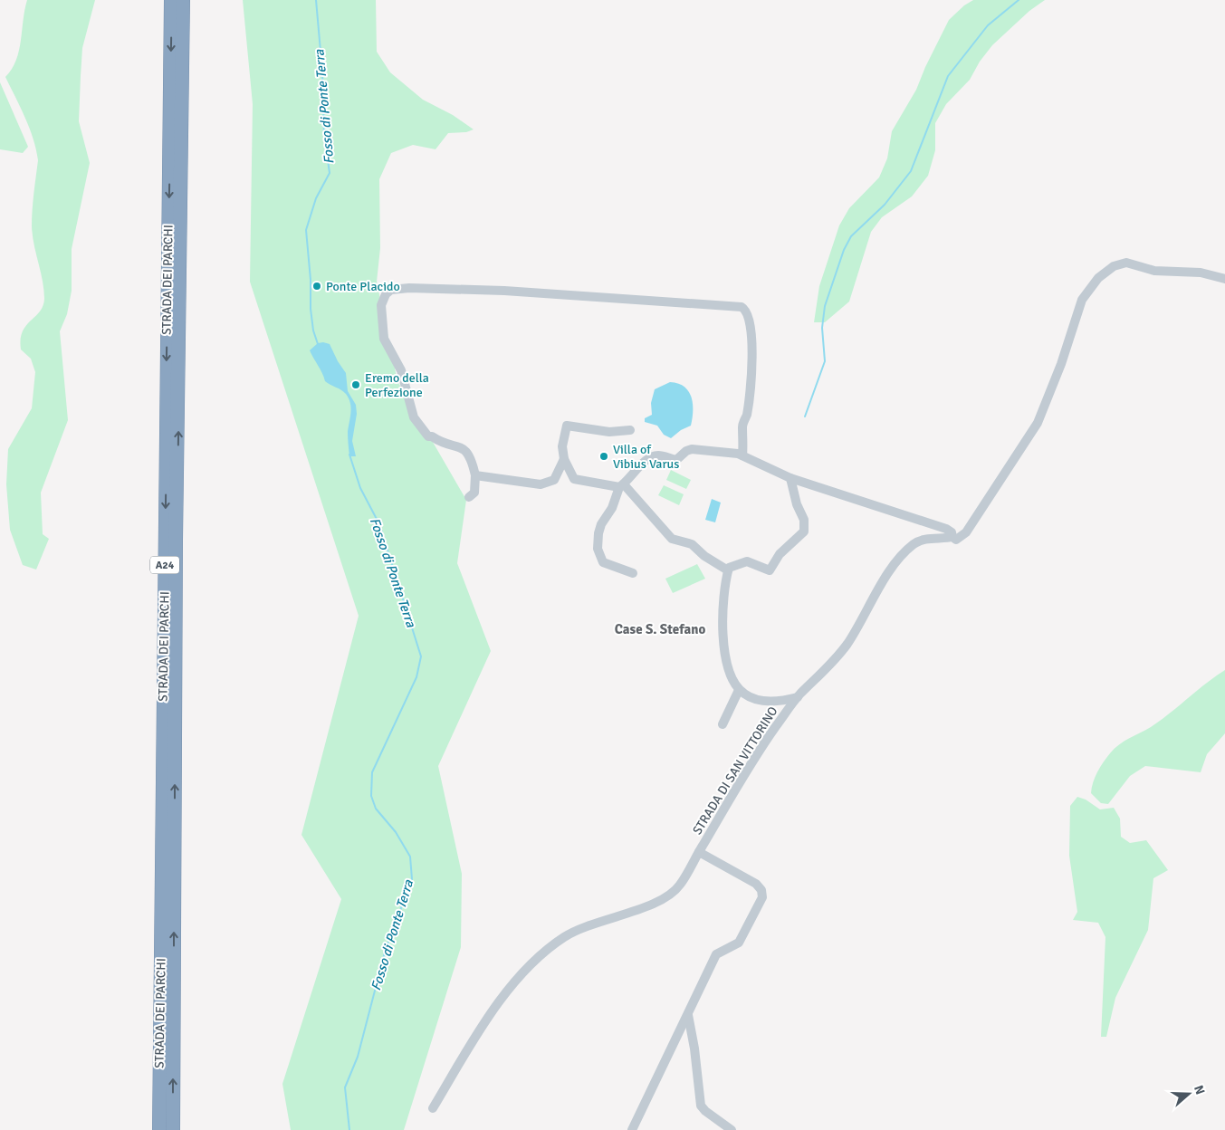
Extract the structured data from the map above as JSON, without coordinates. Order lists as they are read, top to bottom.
{
  "streets": {
    "highway": ["STRADA DEI PARCHI", "A24"],
    "street": ["STRADA DI SAN VITTORINO"]
  },
  "districts": ["Case S. Stefano"],
  "water": ["Fosso di Ponte Terra"],
  "places": ["Ponte Placido", "Eremo della Perfezione", "Villa of Vibius Varus"],
  "north": "right"
}
